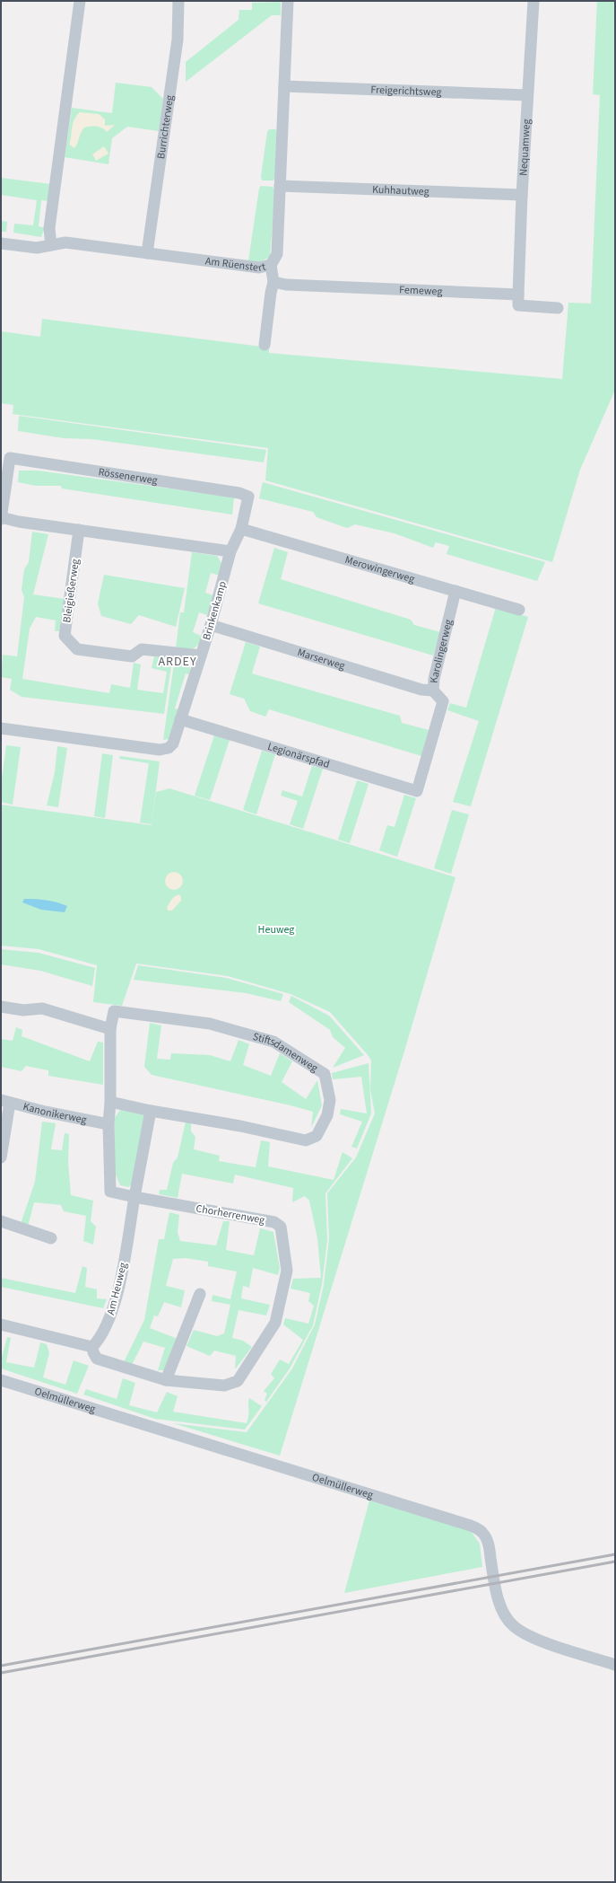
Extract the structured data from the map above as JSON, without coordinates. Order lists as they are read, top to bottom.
{
  "streets": {
    "street": [
      "Freigerichtsweg",
      "Burrichterweg",
      "Nequamweg",
      "Kuhhautweg",
      "Am Rüenstert",
      "Femeweg",
      "Rössenerweg",
      "Merowingerweg",
      "Bleigießerweg",
      "Brinkenkamp",
      "Karolingerweg",
      "Marserweg",
      "Legionärspfad",
      "Stiftsdamenweg",
      "Kanonikerweg",
      "Chorherrenweg",
      "Am Heuweg",
      "Oelmüllerweg"
    ]
  },
  "crossings": [
    ["Freigerichtsweg", "Nequamweg"],
    ["Freigerichtsweg", "Am Rüenstert"],
    ["Burrichterweg", "Am Rüenstert"],
    ["Nequamweg", "Kuhhautweg"],
    ["Nequamweg", "Femeweg"],
    ["Kuhhautweg", "Am Rüenstert"],
    ["Rössenerweg", "Merowingerweg"],
    ["Rössenerweg", "Brinkenkamp"],
    ["Merowingerweg", "Karolingerweg"],
    ["Bleigießerweg", "Brinkenkamp"],
    ["Brinkenkamp", "Marserweg"],
    ["Brinkenkamp", "Legionärspfad"],
    ["Karolingerweg", "Marserweg"],
    ["Karolingerweg", "Legionärspfad"],
    ["Stiftsdamenweg", "Am Heuweg"],
    ["Chorherrenweg", "Am Heuweg"]
  ],
  "districts": ["ARDEY"],
  "parks": ["Heuweg"]
}
